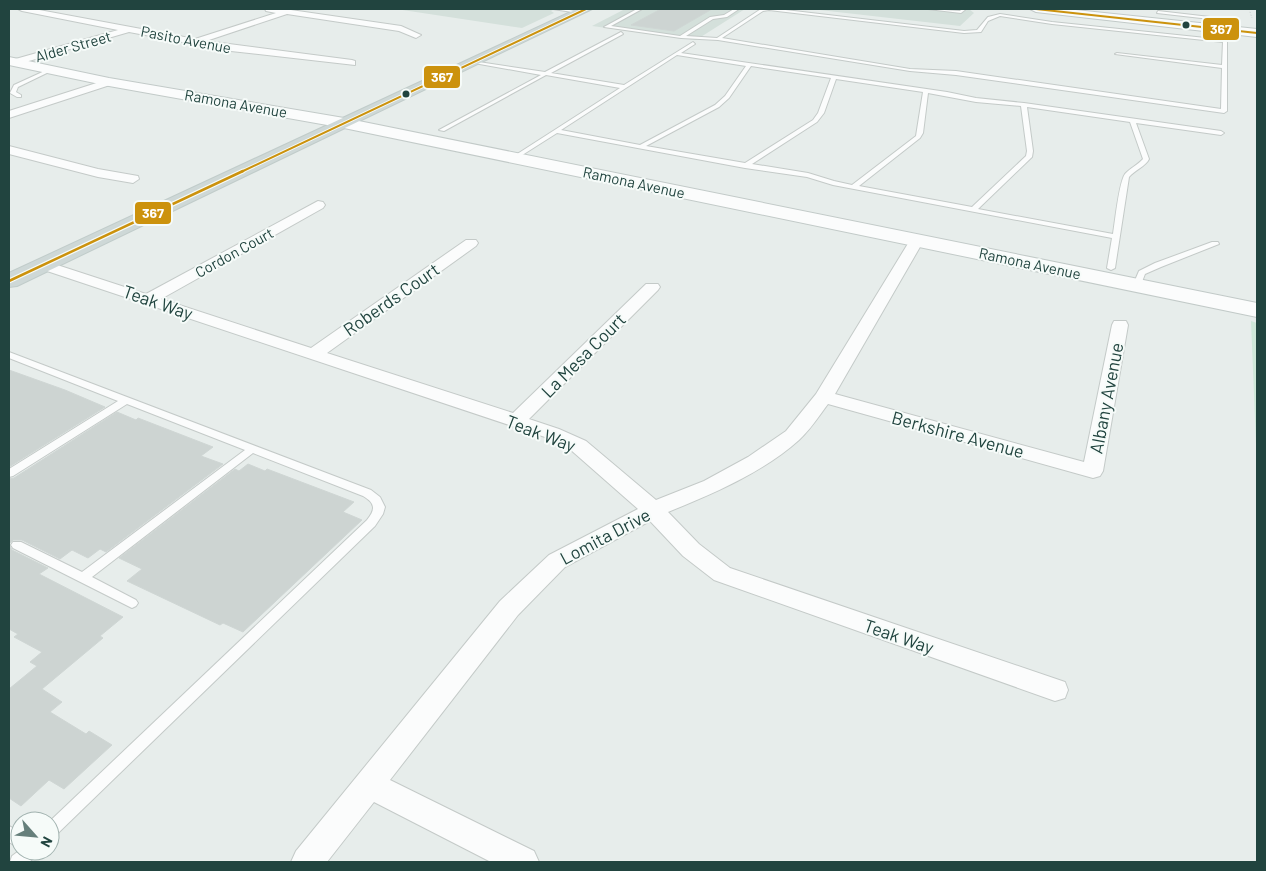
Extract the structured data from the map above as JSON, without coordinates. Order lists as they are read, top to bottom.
{
  "streets": {
    "street": [
      "Pasito Avenue",
      "Alder Street",
      "Ramona Avenue",
      "Cordon Court",
      "Roberds Court",
      "Teak Way",
      "La Mesa Court",
      "Albany Avenue",
      "Berkshire Avenue",
      "Lomita Drive"
    ]
  },
  "crossings": [
    ["Pasito Avenue", "Alder Street"],
    ["Alder Street", "Ramona Avenue"],
    ["Ramona Avenue", "Lomita Drive"],
    ["Cordon Court", "Teak Way"],
    ["Roberds Court", "Teak Way"],
    ["Teak Way", "La Mesa Court"],
    ["Teak Way", "Lomita Drive"],
    ["Albany Avenue", "Berkshire Avenue"],
    ["Berkshire Avenue", "Lomita Drive"]
  ],
  "lines": ["transit line 367"],
  "north": "bottom right"
}
